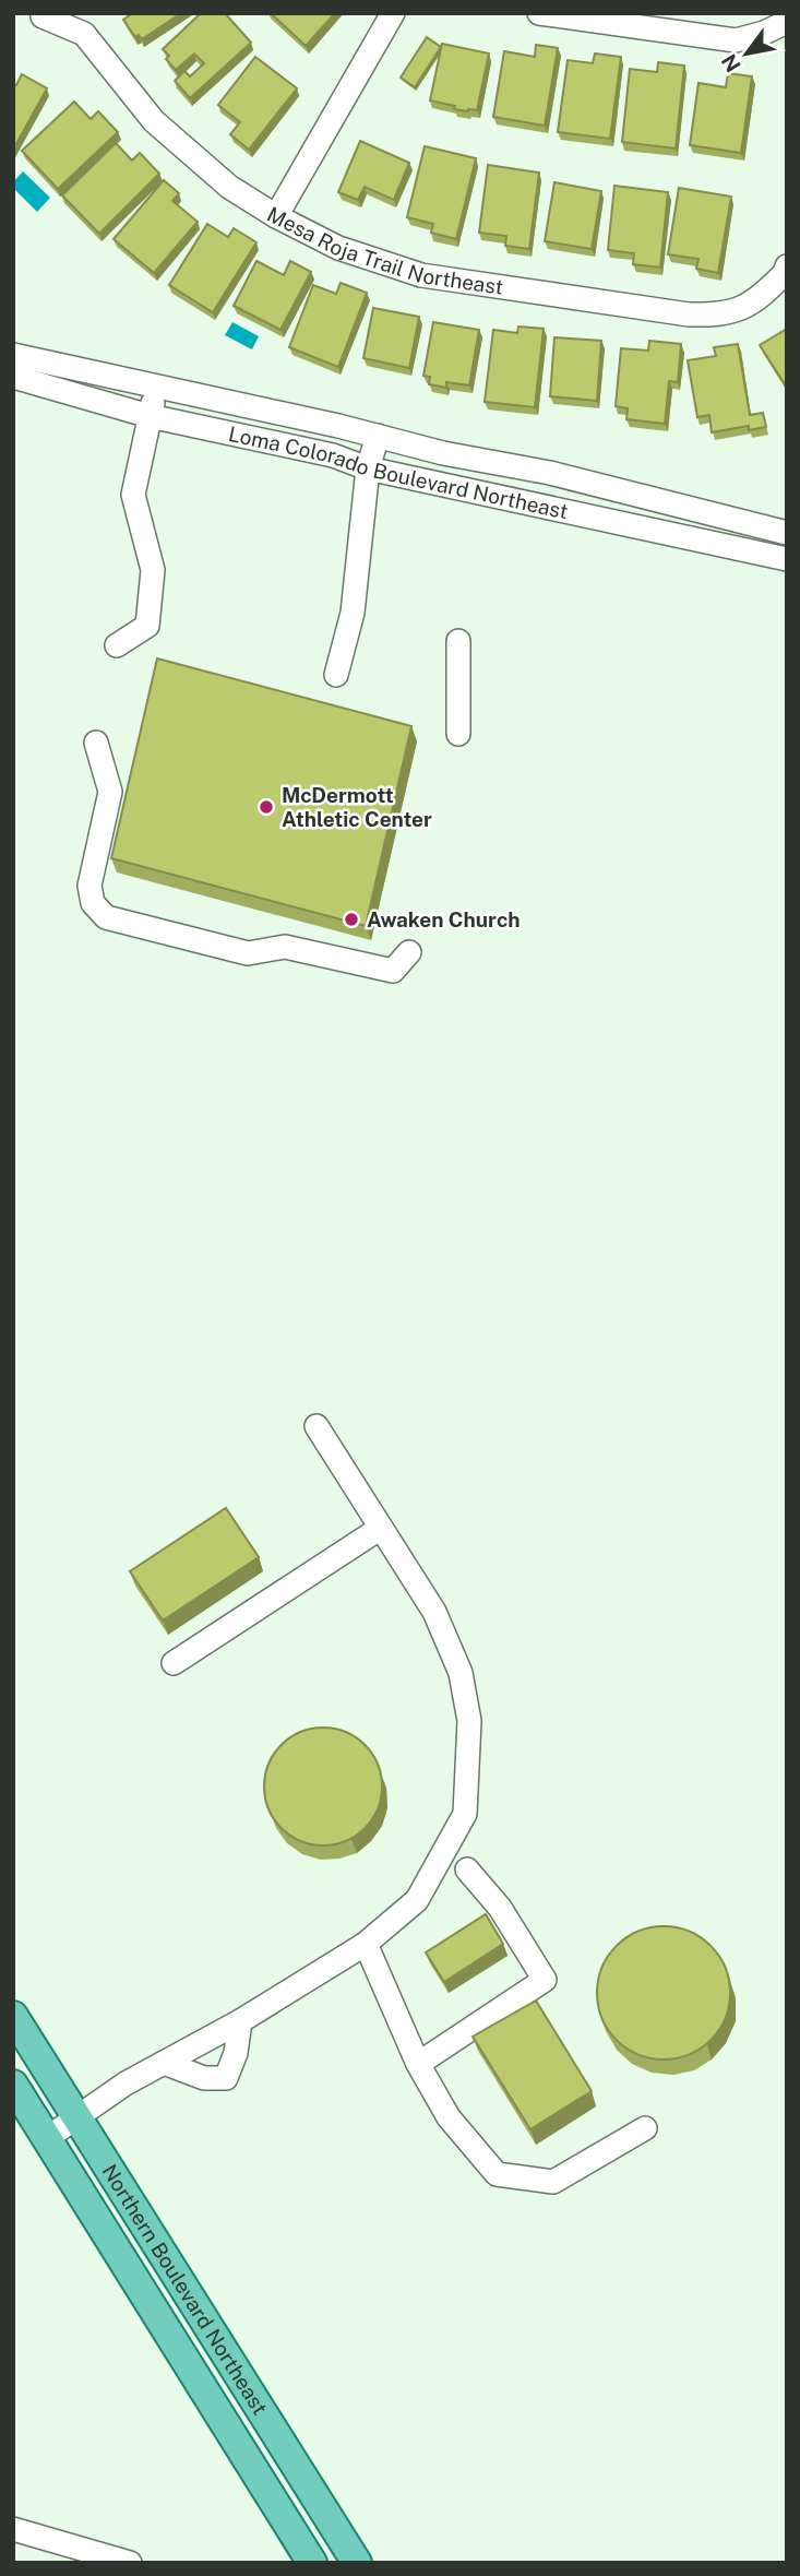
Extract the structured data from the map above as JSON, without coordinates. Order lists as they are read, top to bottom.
{
  "streets": {
    "main road": ["Northern Boulevard Northeast"],
    "street": ["Mesa Roja Trail Northeast", "Loma Colorado Boulevard Northeast"]
  },
  "places": ["McDermott Athletic Center", "Awaken Church"],
  "north": "bottom left"
}
